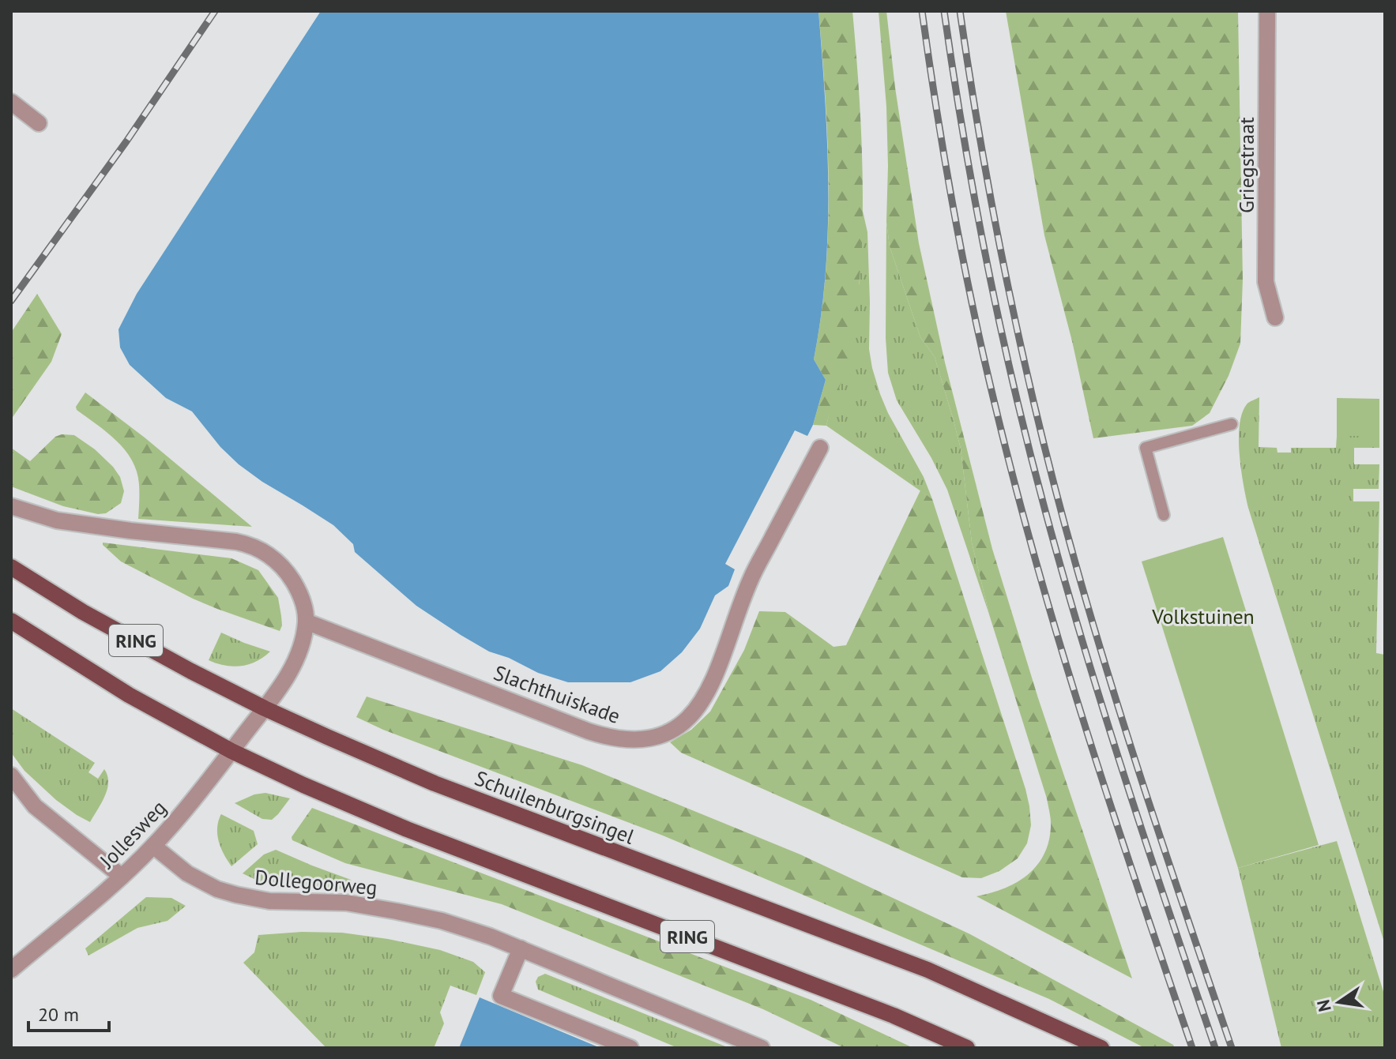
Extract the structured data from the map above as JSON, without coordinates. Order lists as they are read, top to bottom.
{
  "streets": {
    "main road": ["RING", "Schuilenburgsingel"],
    "street": [
      "Griegstraat",
      "Slachthuiskade",
      "Jollesweg",
      "Dollegoorweg"
    ]
  },
  "crossings": [
    ["RING", "Jollesweg"],
    ["Schuilenburgsingel", "Jollesweg"],
    ["Jollesweg", "Dollegoorweg"]
  ],
  "parks": ["Volkstuinen"],
  "scale_bar": "20 m",
  "north": "left"
}
